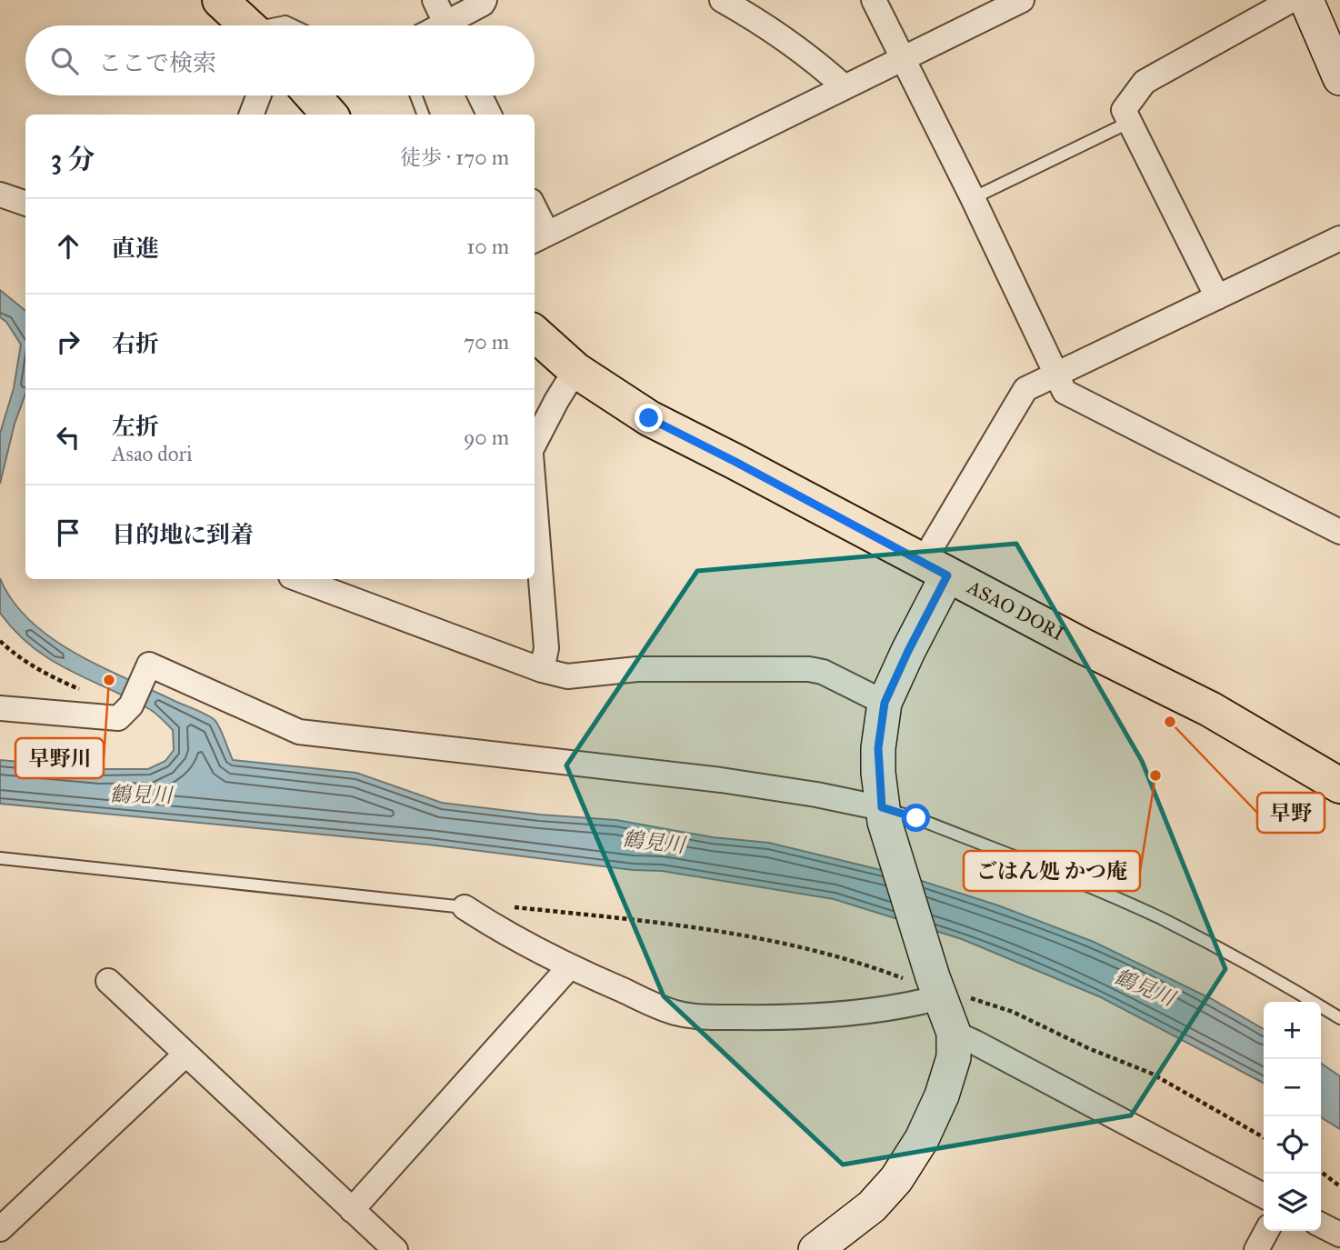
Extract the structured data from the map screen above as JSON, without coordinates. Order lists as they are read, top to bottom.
{
  "streets": {
    "main road": ["ASAO DORI"]
  },
  "water": ["鶴見川"],
  "places": ["早野川", "早野", "ごはん処 かつ庵"],
  "page": {
    "search": "ここで検索",
    "heading": ["3 分", "徒歩 · 170 m"],
    "list": [
      ["直進", "10 m"],
      ["右折", "70 m"],
      ["左折", "Asao dori", "90 m"],
      "目的地に到着"
    ],
    "map_buttons": ["+", "−"]
  }
}
